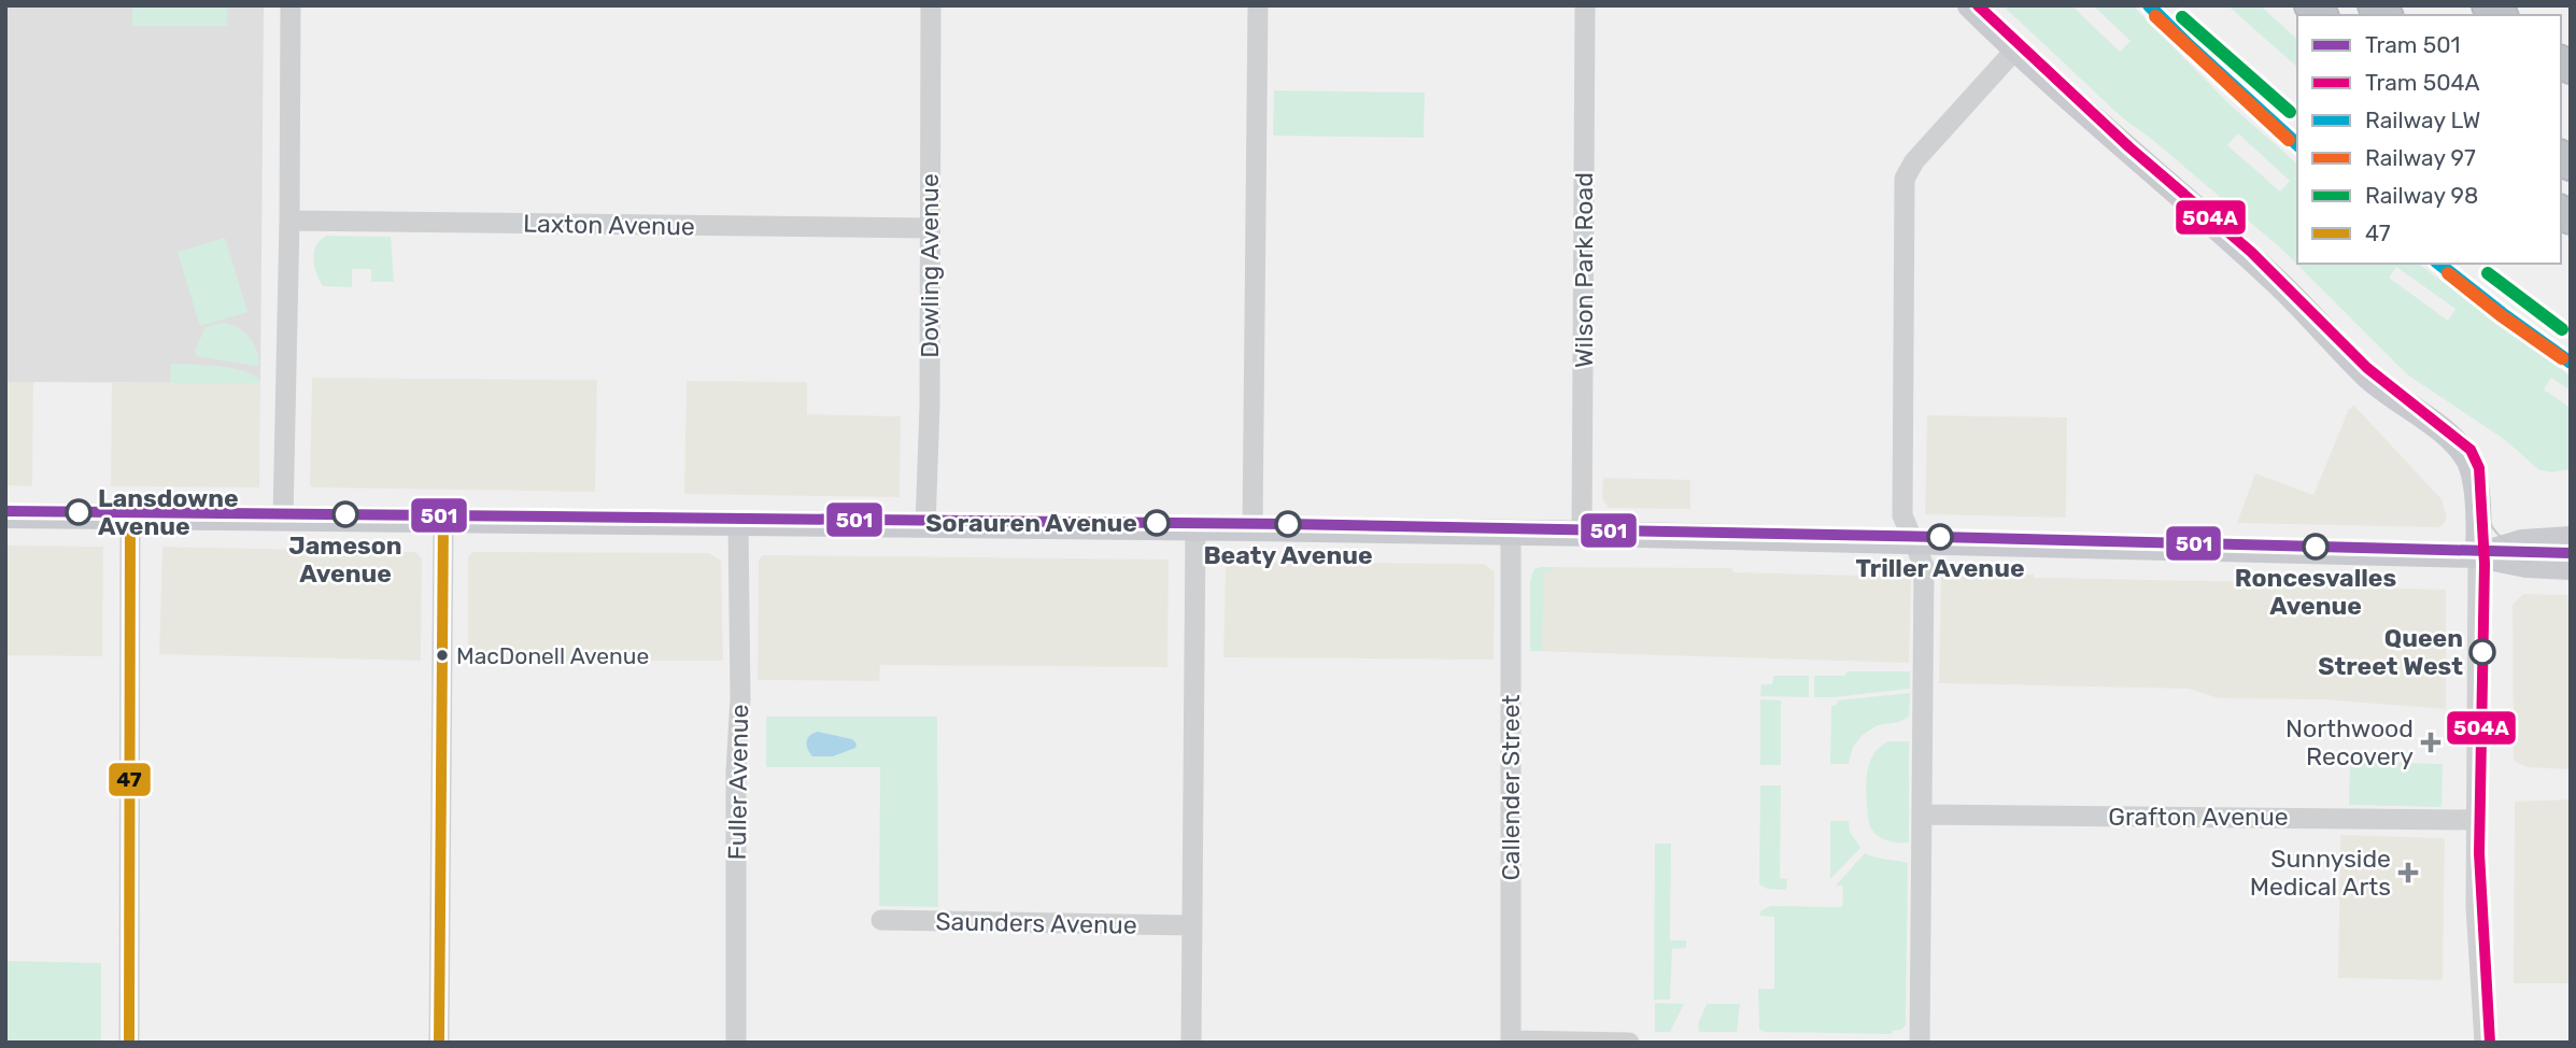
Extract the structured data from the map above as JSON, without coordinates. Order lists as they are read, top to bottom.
{
  "streets": {
    "street": [
      "Laxton Avenue",
      "Dowling Avenue",
      "Wilson Park Road",
      "Fuller Avenue",
      "Callender Street",
      "Grafton Avenue",
      "Saunders Avenue"
    ]
  },
  "crossings": [
    ["Laxton Avenue", "Dowling Avenue"]
  ],
  "places": {
    "other": [
      "Lansdowne Avenue",
      "Jameson Avenue",
      "Sorauren Avenue",
      "Beaty Avenue",
      "Triller Avenue",
      "Roncesvalles Avenue",
      "Queen Street West",
      "MacDonell Avenue"
    ],
    "health": ["Northwood Recovery", "Sunnyside Medical Arts"]
  },
  "lines": [
    "tram line 504A",
    "rail line LW",
    "rail line 97",
    "rail line 98",
    "tram line 501",
    "transit line 47"
  ],
  "legend": [
    "Tram 501",
    "Tram 504A",
    "Railway LW",
    "Railway 97",
    "Railway 98",
    "47"
  ]
}
